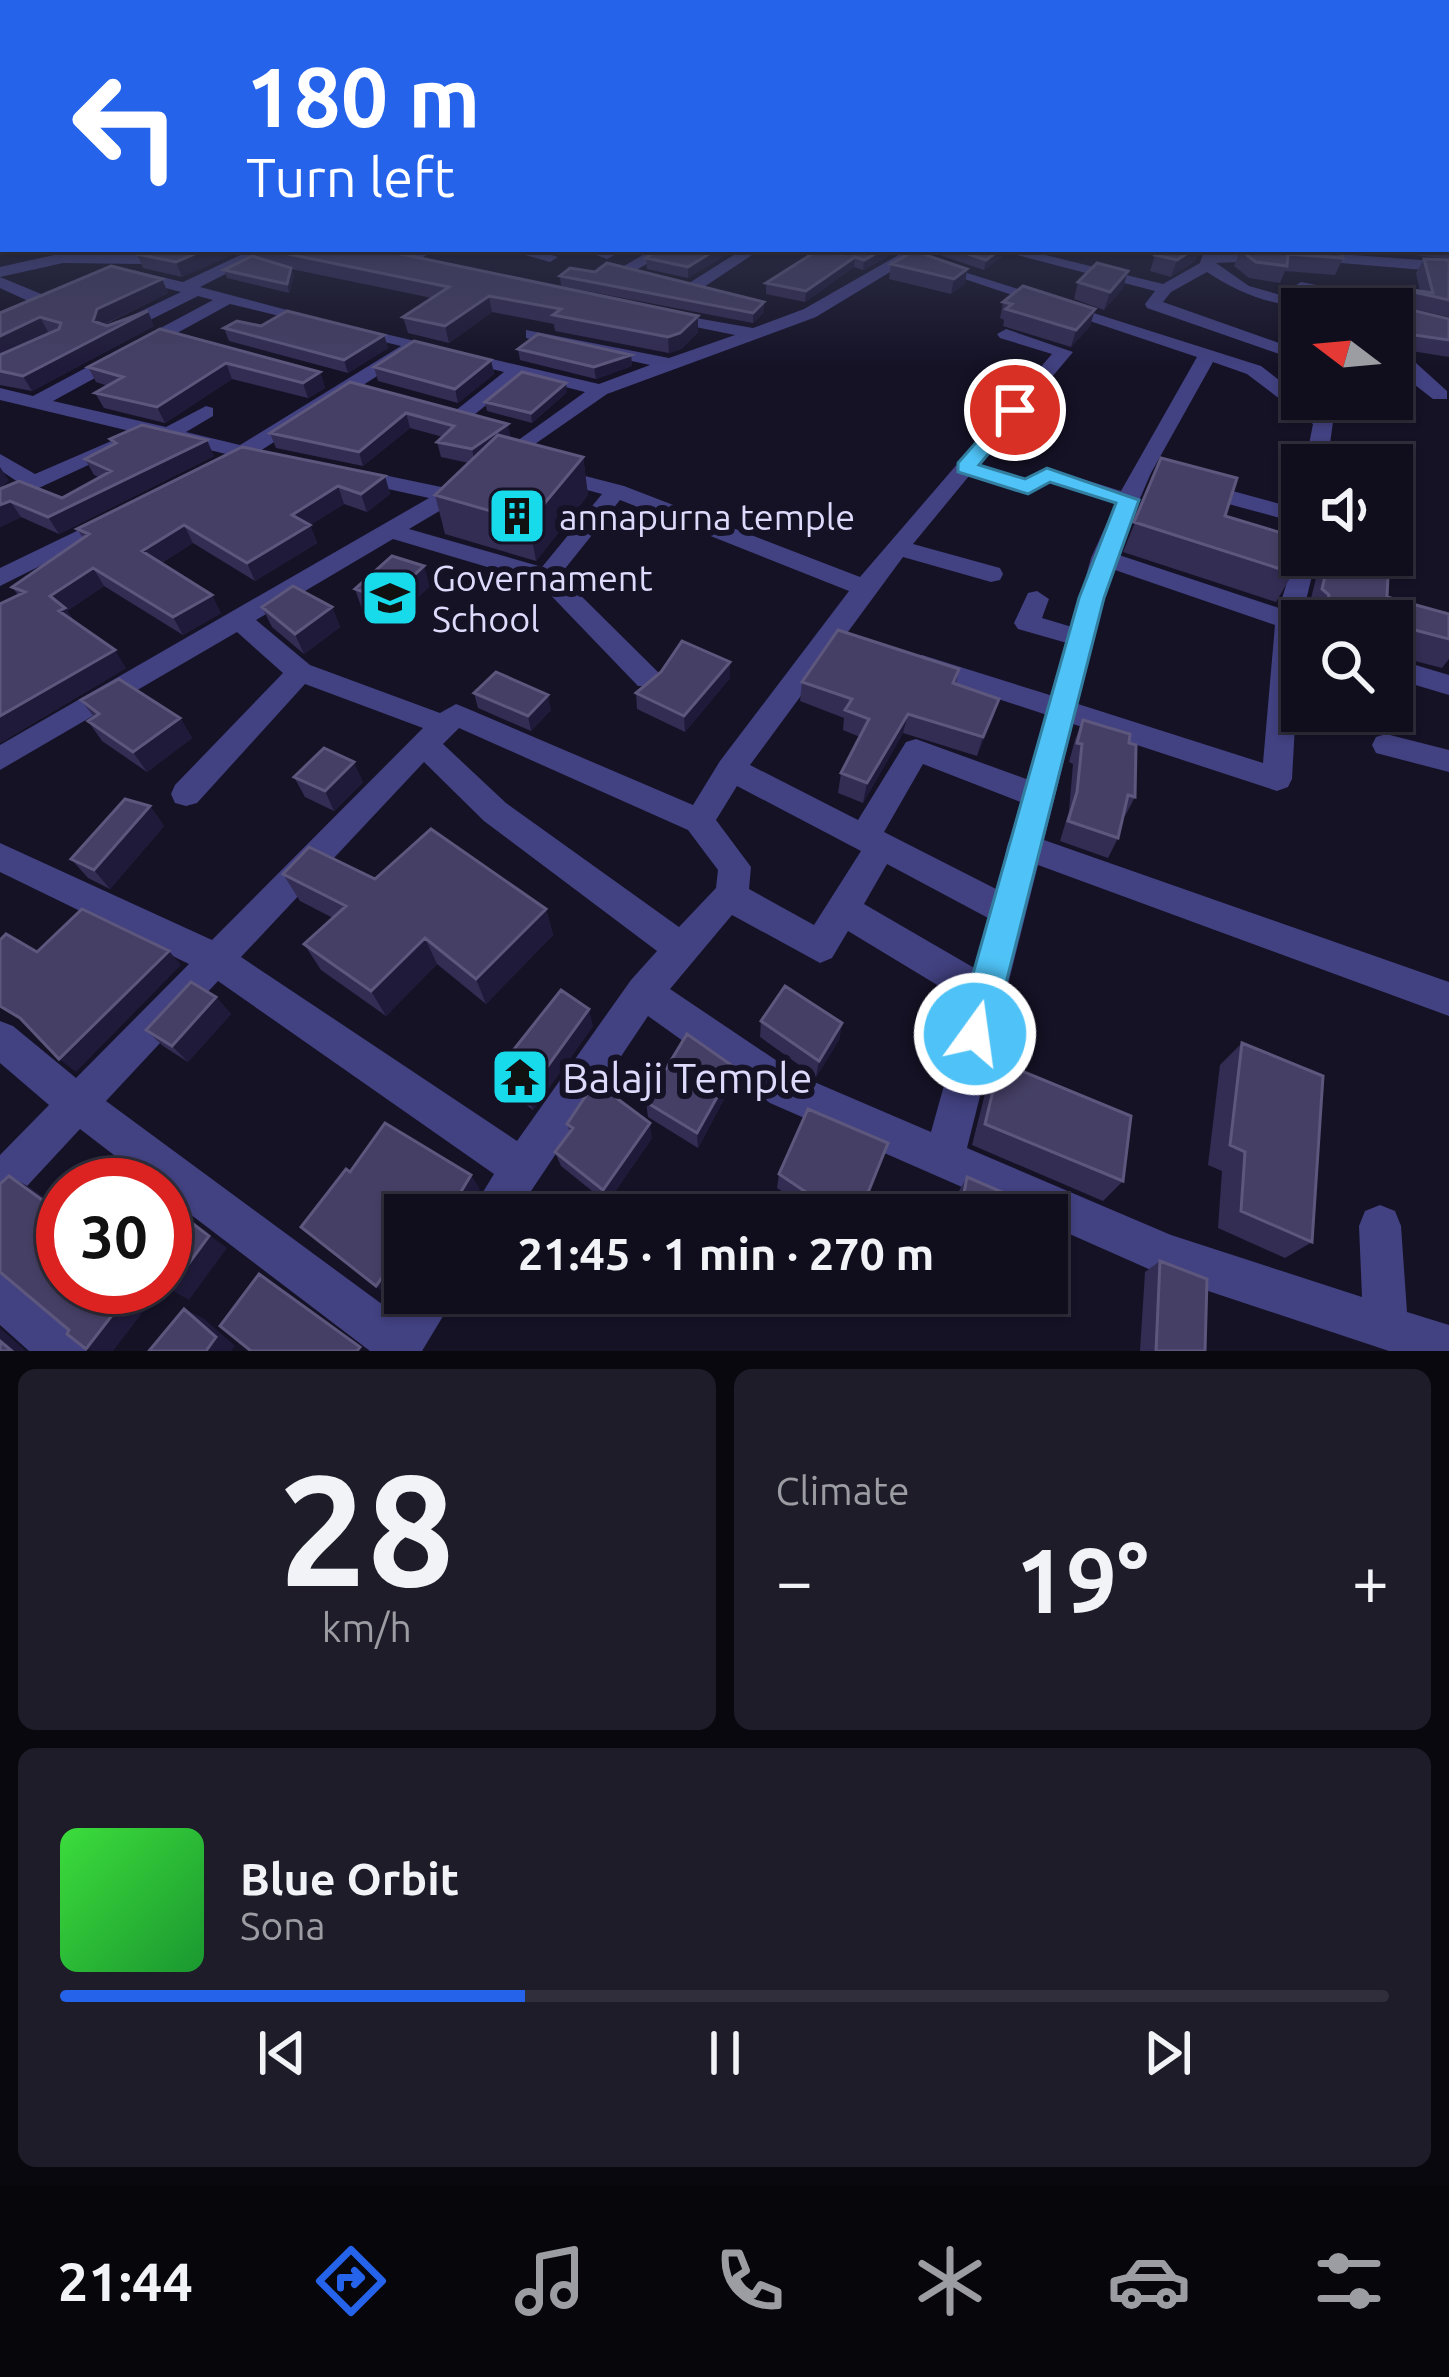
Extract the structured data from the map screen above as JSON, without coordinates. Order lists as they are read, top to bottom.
{
  "places": {
    "building": ["annapurna temple"],
    "school or university": ["Governament School"],
    "temple": ["Balaji Temple"]
  },
  "north": "left",
  "page": {
    "turn": ["180 m", "Turn left"],
    "limit": "30",
    "trip": "21:45 · 1 min · 270 m",
    "tile": [
      ["28", "km/h"],
      "Climate"
    ],
    "heat": ["−", "19°", "+"],
    "song": ["Blue Orbit", "Sona"],
    "tabs": "21:44"
  }
}
